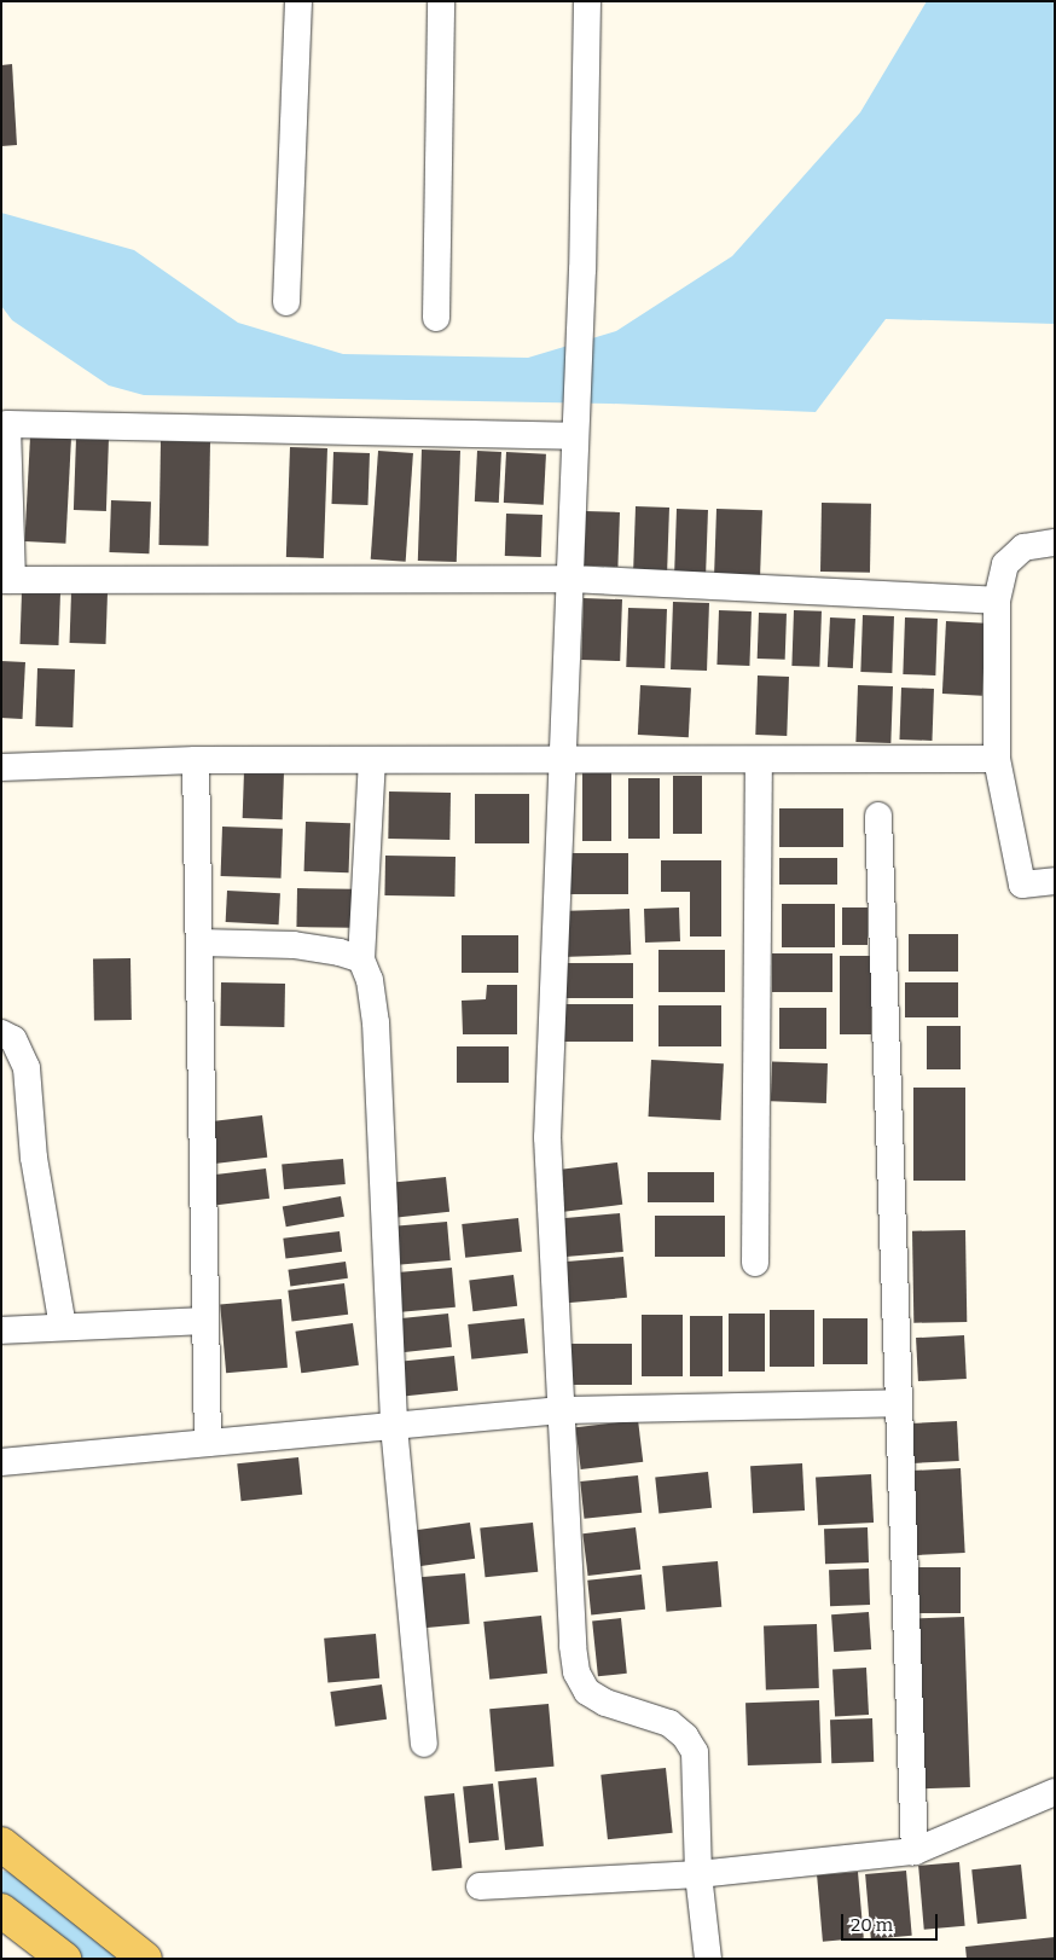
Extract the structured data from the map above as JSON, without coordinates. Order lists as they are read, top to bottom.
{
  "scale_bar": "20 m"
}
